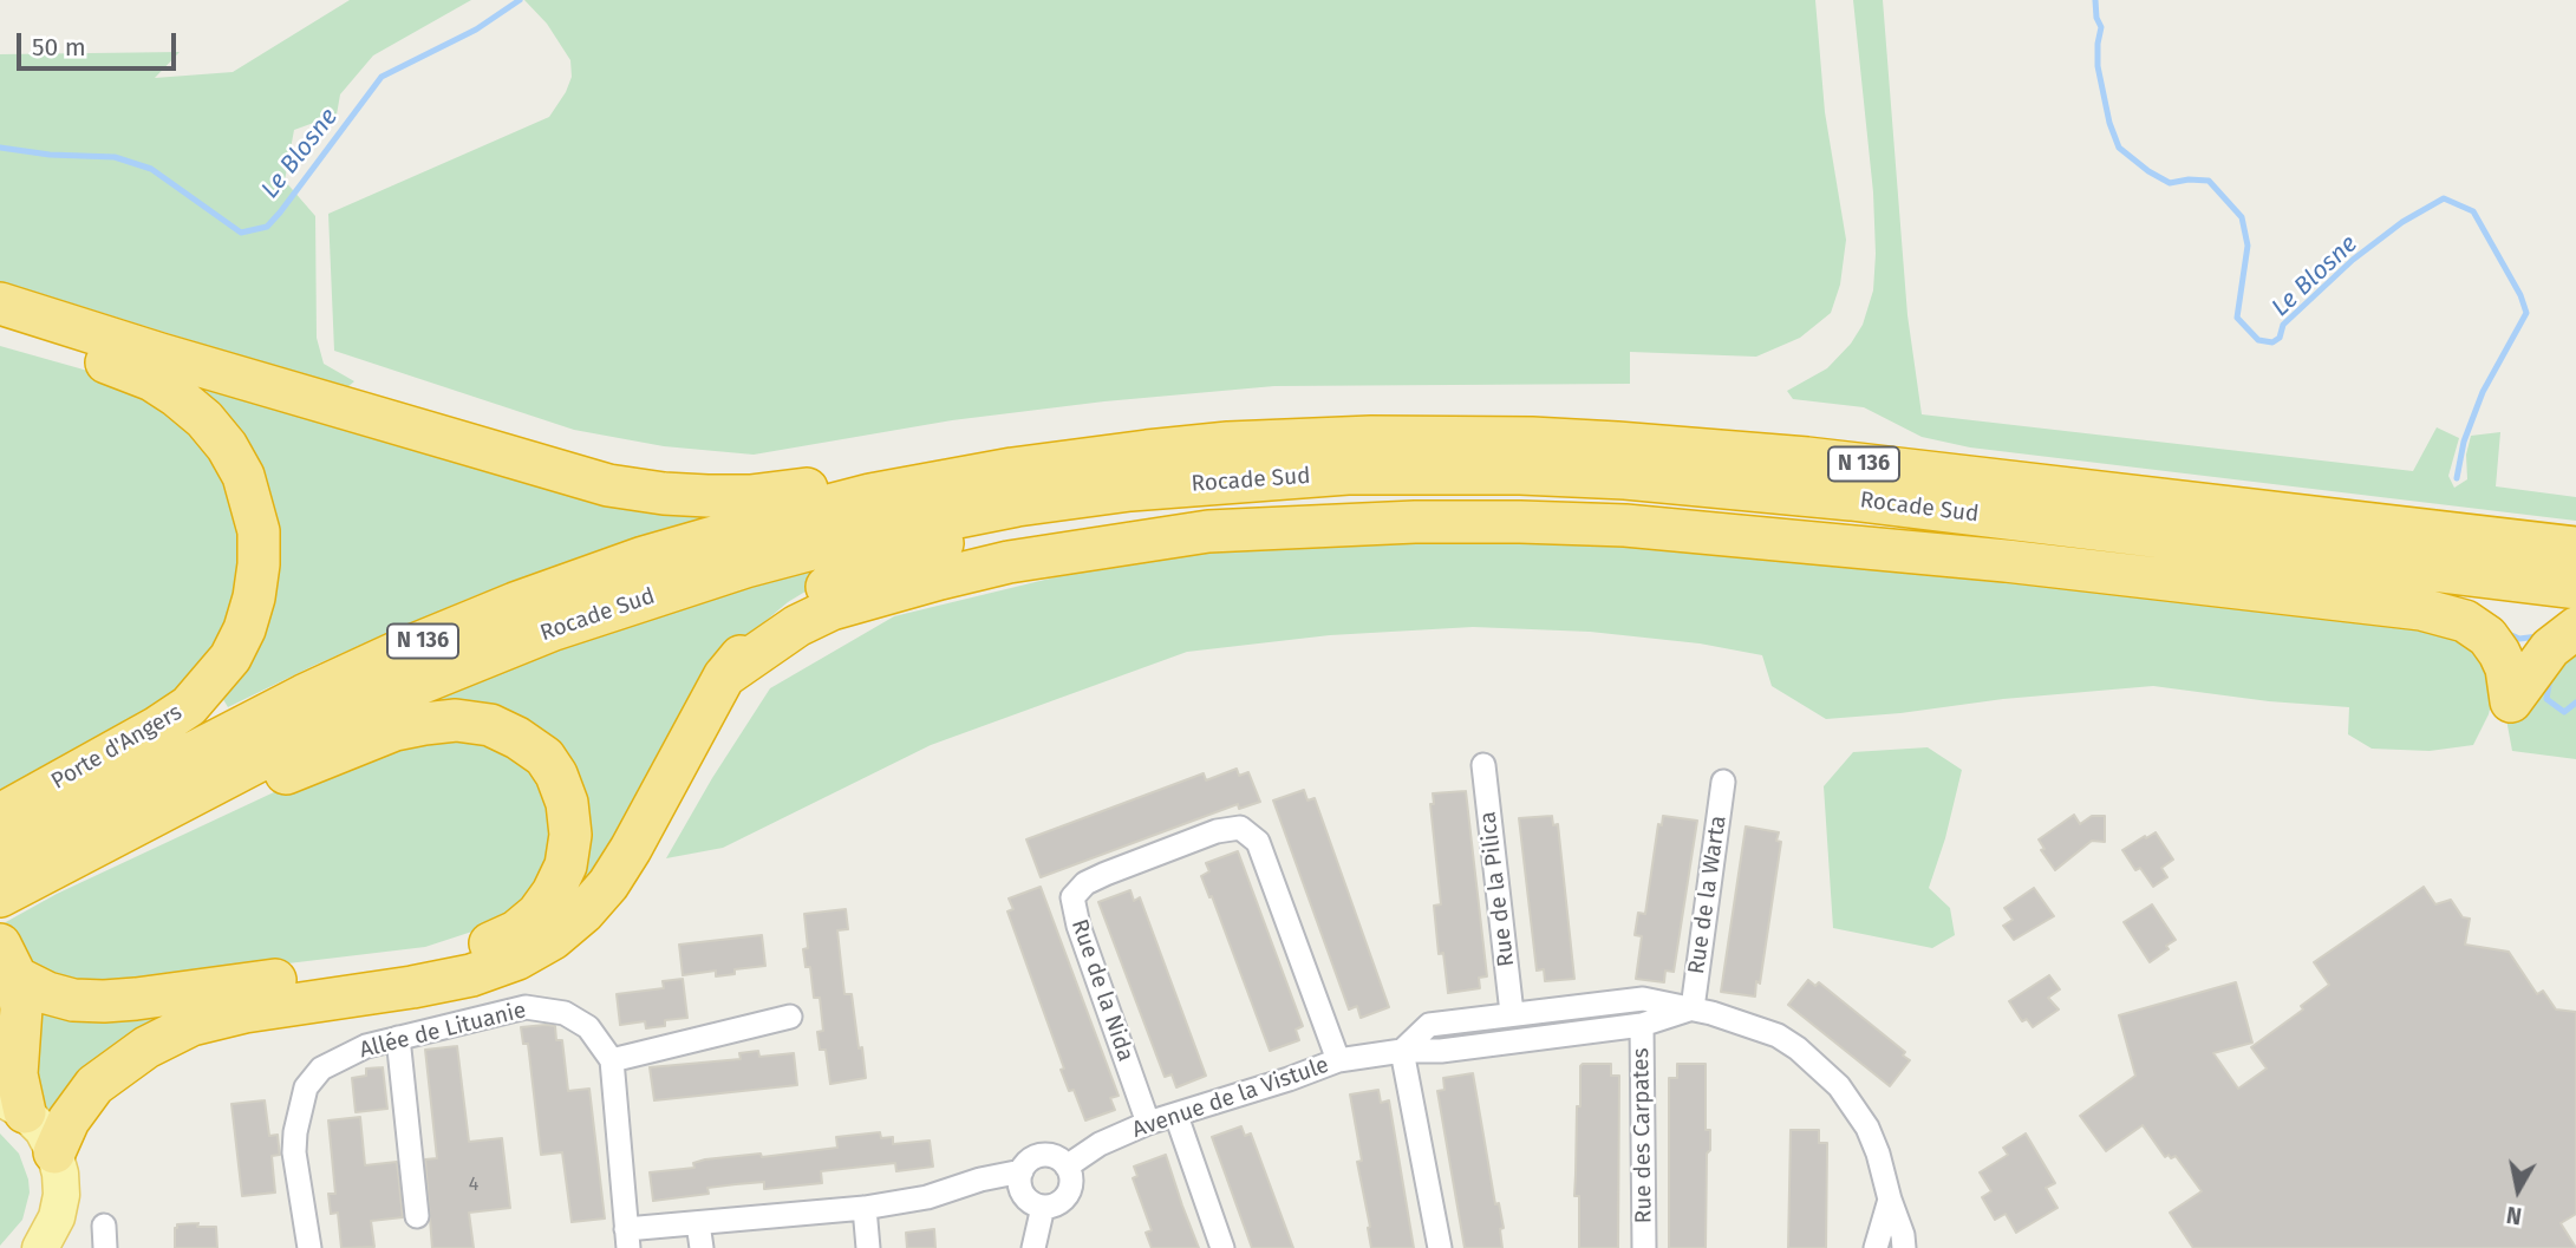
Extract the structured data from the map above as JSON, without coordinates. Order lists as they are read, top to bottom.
{
  "streets": {
    "highway": ["N 136", "Rocade Sud", "Porte d'Angers"],
    "street": [
      "Rue de la Pilica",
      "Rue de la Warta",
      "Rue de la Nida",
      "Allée de Lituanie",
      "Avenue de la Vistule",
      "Rue des Carpates"
    ]
  },
  "crossings": [
    ["Rue de la Warta", "Avenue de la Vistule"],
    ["Rue de la Nida", "Avenue de la Vistule"],
    ["Avenue de la Vistule", "Rue des Carpates"]
  ],
  "water": ["Le Blosne"],
  "house_numbers": ["4"],
  "scale_bar": "50 m",
  "north": "bottom"
}
